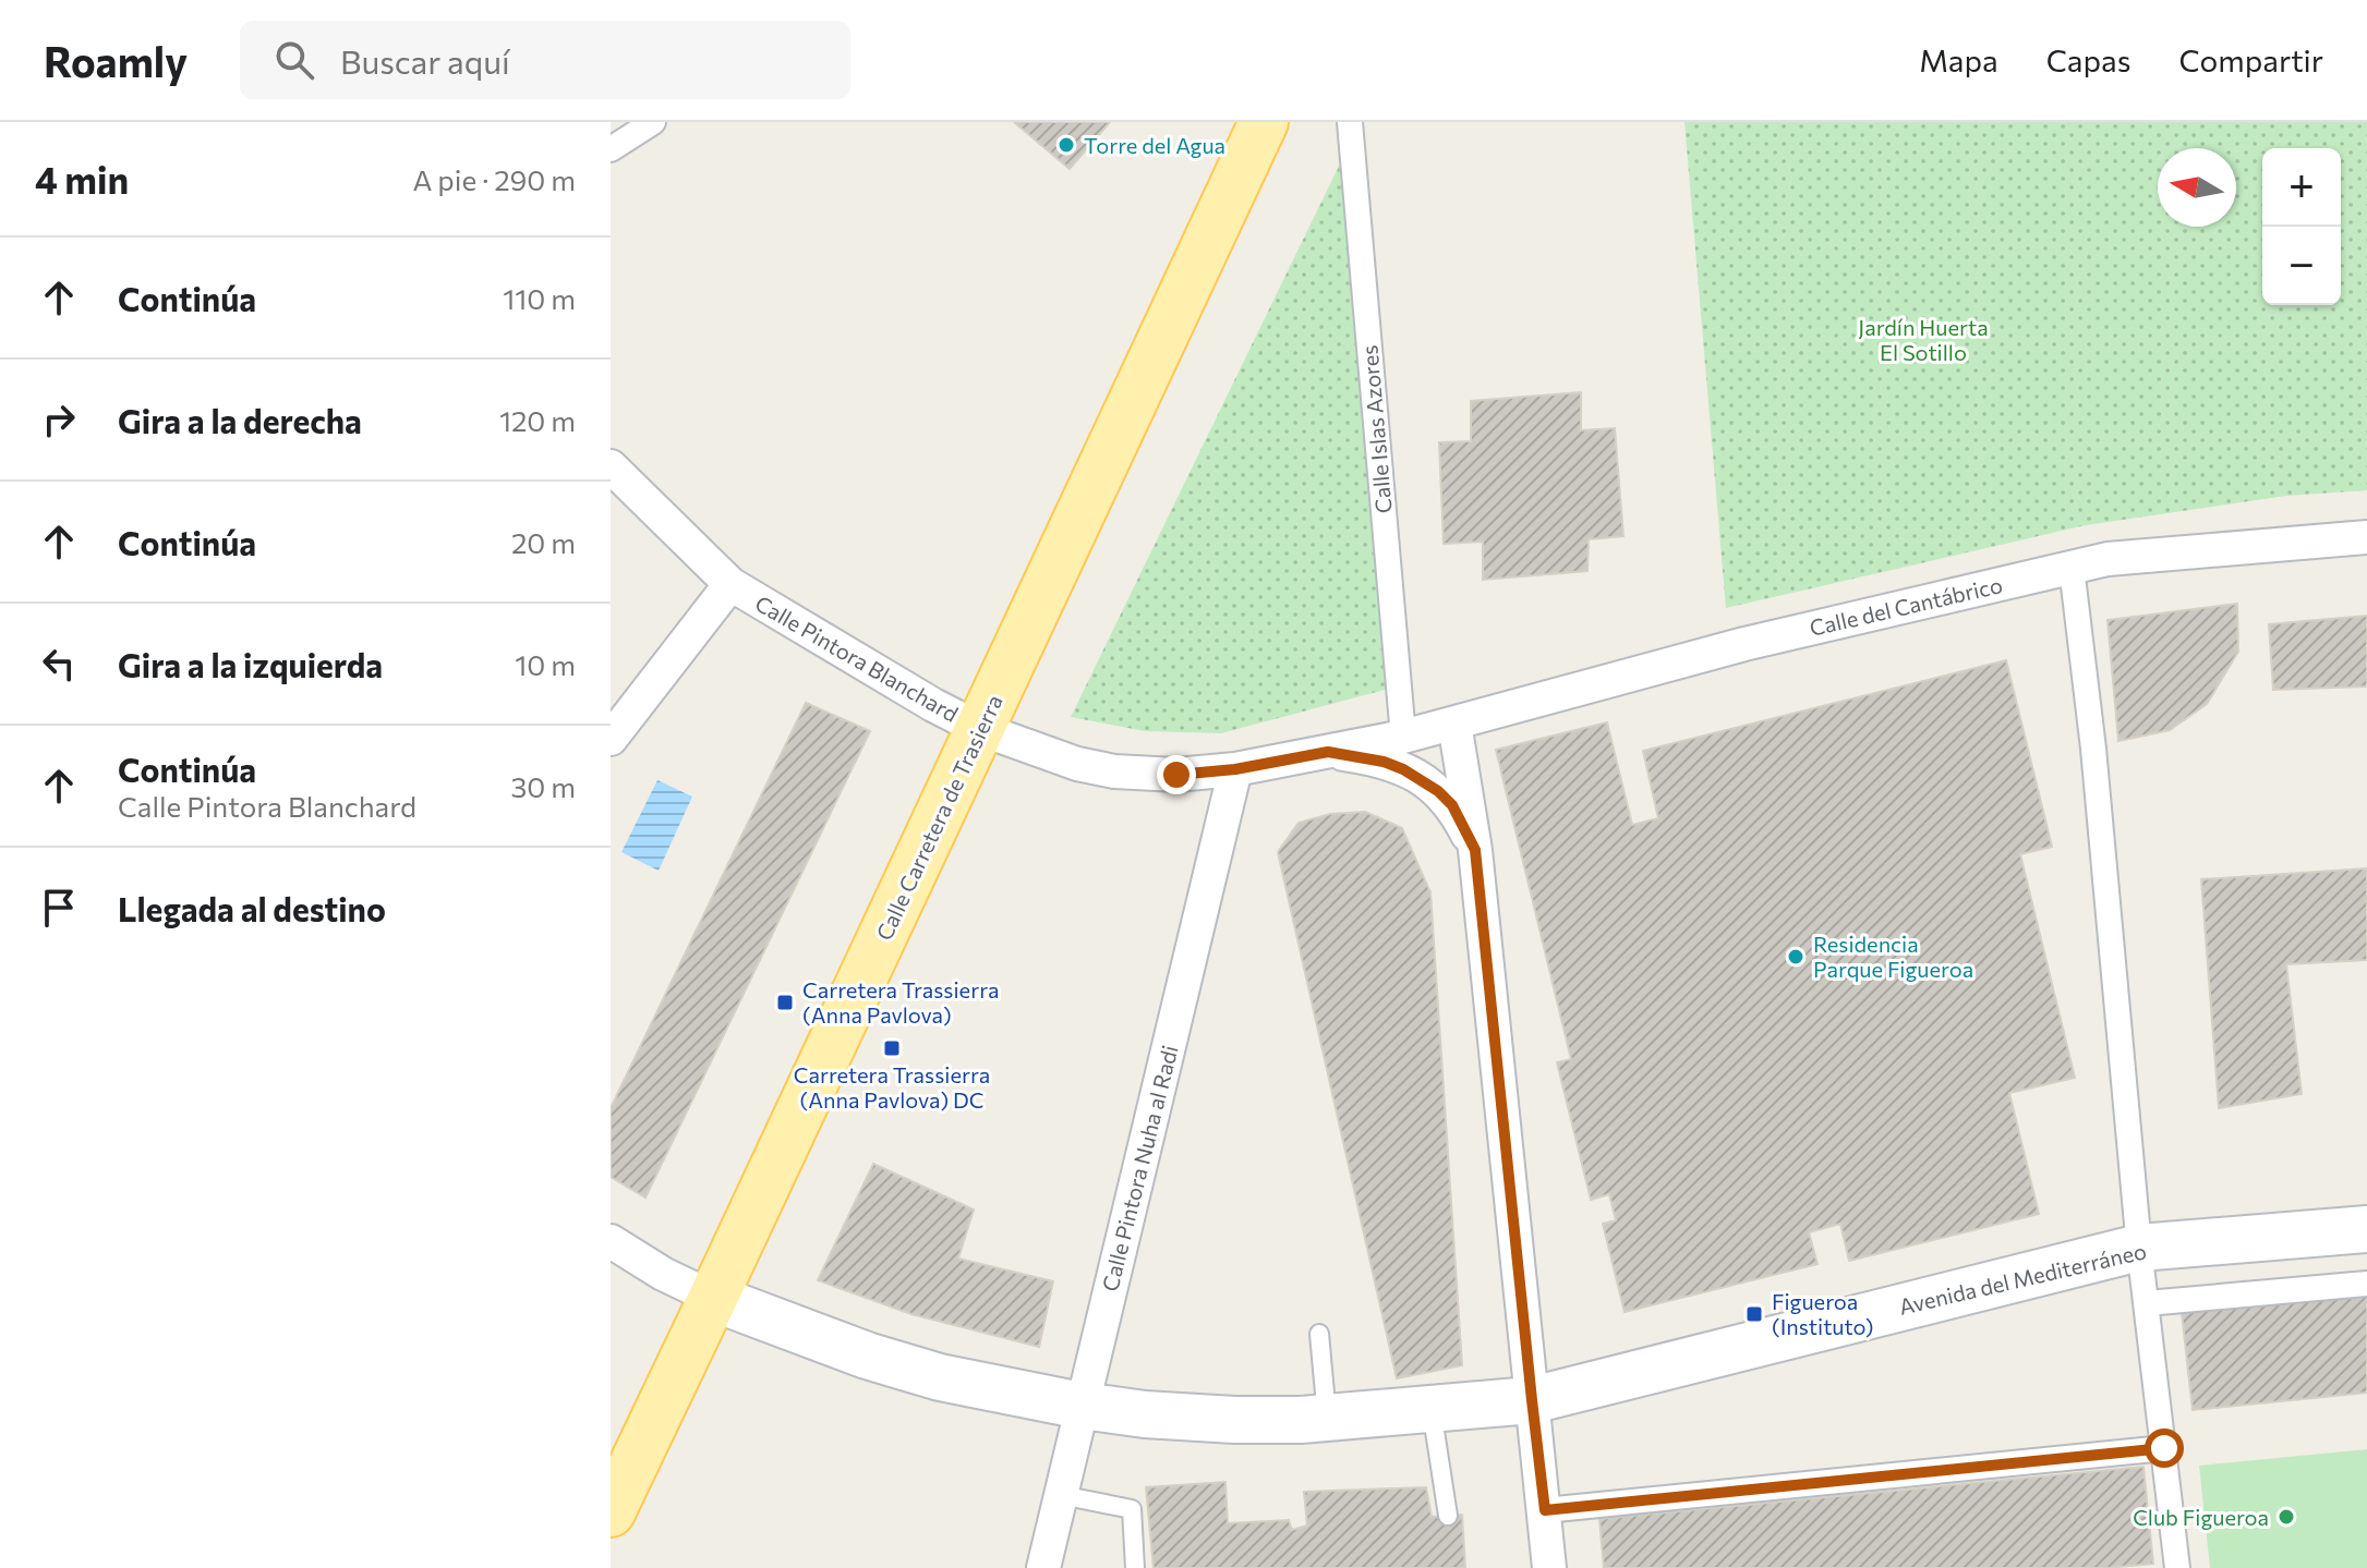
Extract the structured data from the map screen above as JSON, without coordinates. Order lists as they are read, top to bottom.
{
  "streets": {
    "main road": ["Calle Carretera de Trasierra", "Avenida del Mediterráneo"],
    "street": [
      "Calle Islas Azores",
      "Calle del Cantábrico",
      "Calle Pintora Blanchard",
      "Calle Pintora Nuha al Radi"
    ]
  },
  "crossings": [
    ["Calle Islas Azores", "Calle Pintora Blanchard"],
    ["Calle del Cantábrico", "Calle Pintora Blanchard"],
    ["Calle Pintora Blanchard", "Calle Carretera de Trasierra"],
    ["Calle Pintora Blanchard", "Calle Pintora Nuha al Radi"],
    ["Calle Carretera de Trasierra", "Avenida del Mediterráneo"],
    ["Calle Pintora Nuha al Radi", "Avenida del Mediterráneo"]
  ],
  "parks": ["Jardín Huerta El Sotillo"],
  "places": {
    "other": ["Torre del Agua", "Residencia Parque Figueroa", "Club Figueroa"],
    "transit": ["Carretera Trassierra (Anna Pavlova)", "Carretera Trassierra (Anna Pavlova) DC", "Figueroa (Instituto)"]
  },
  "north": "left",
  "page": {
    "header": "Roamly",
    "search": "Buscar aquí",
    "nav": ["Mapa", "Capas", "Compartir"],
    "heading": ["4 min", "A pie · 290 m"],
    "map_buttons": ["+", "−"],
    "list": [
      ["Continúa", "110 m"],
      ["Gira a la derecha", "120 m"],
      ["Continúa", "20 m"],
      ["Gira a la izquierda", "10 m"],
      ["Continúa", "Calle Pintora Blanchard", "30 m"],
      "Llegada al destino"
    ]
  }
}
